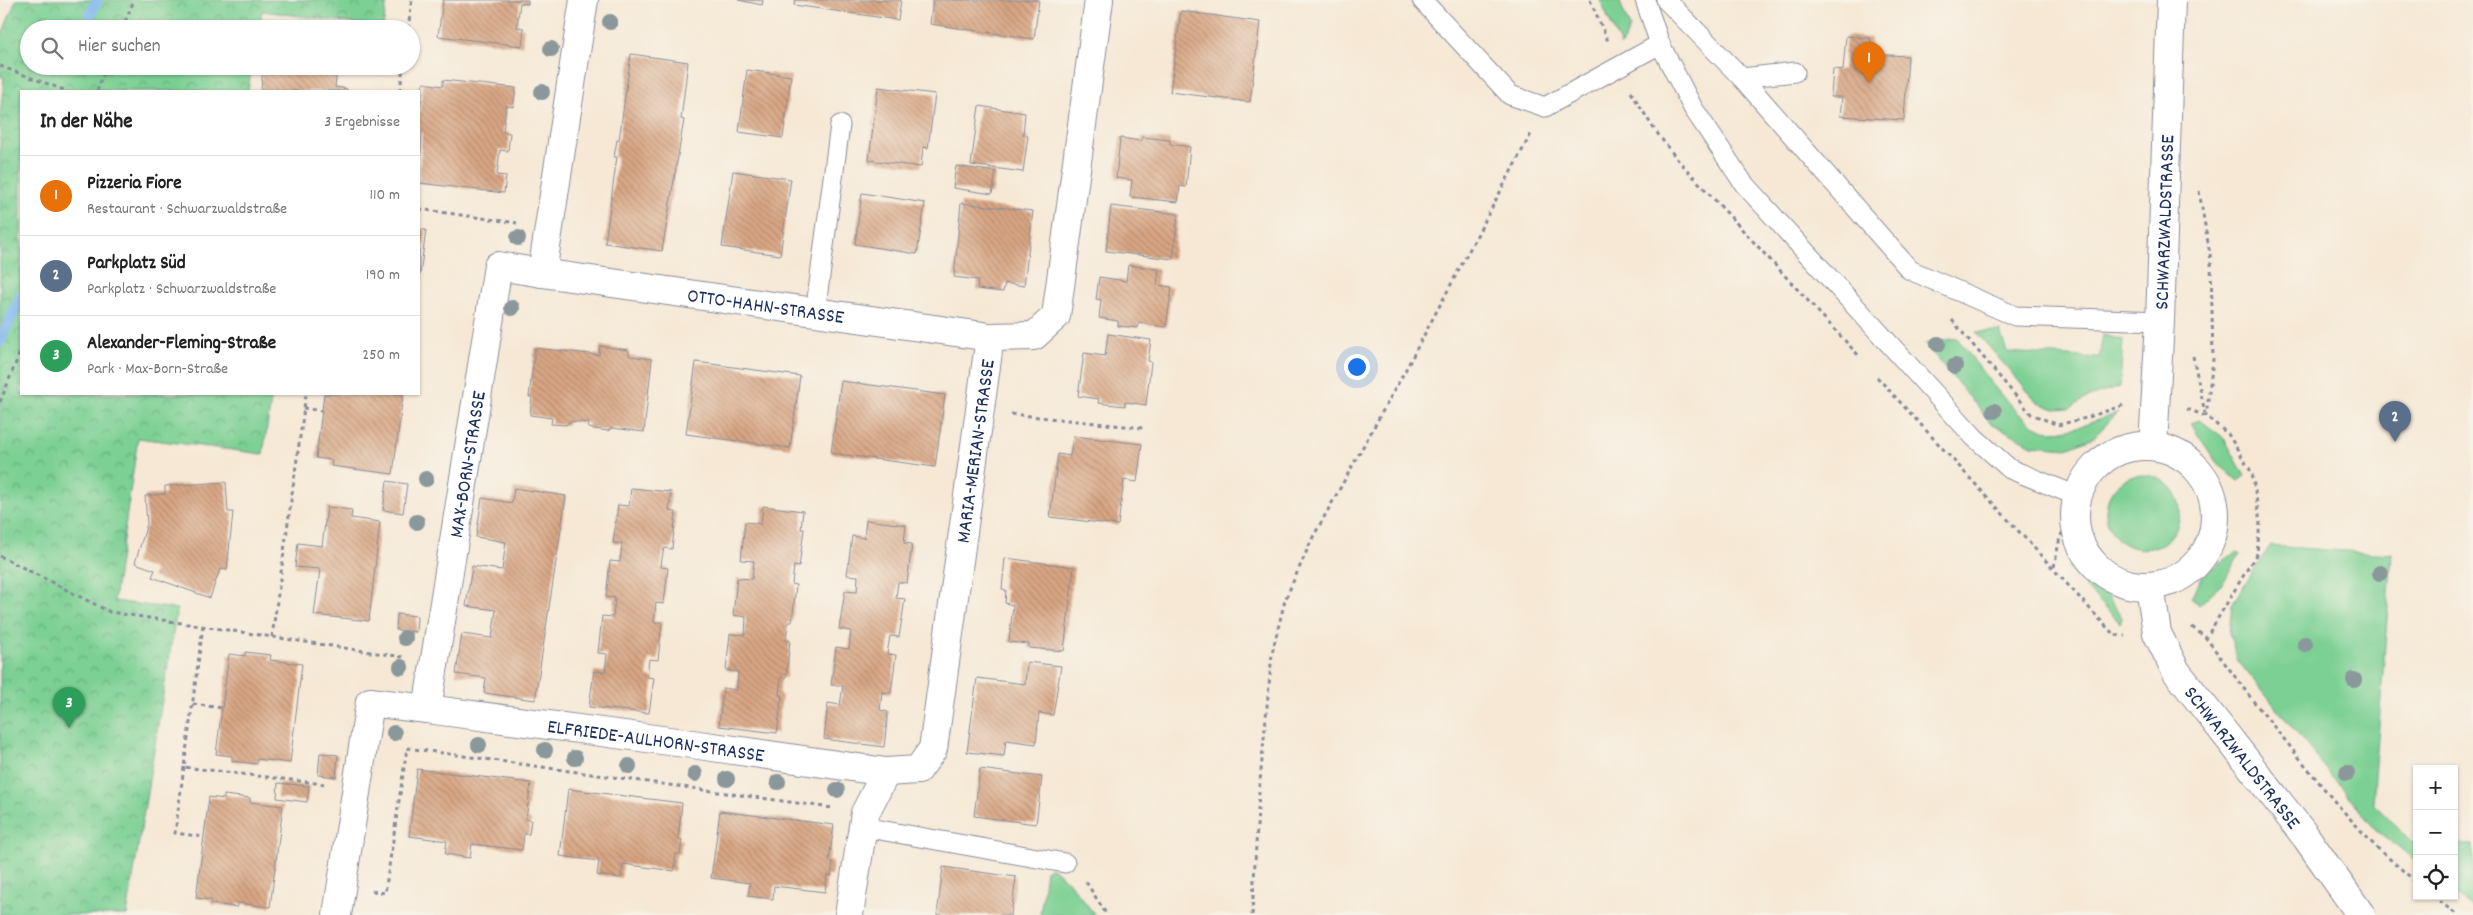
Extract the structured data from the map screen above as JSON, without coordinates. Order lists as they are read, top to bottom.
{
  "streets": {
    "street": [
      "SCHWARZWALDSTRASSE",
      "OTTO-HAHN-STRASSE",
      "MARIA-MERIAN-STRASSE",
      "MAX-BORN-STRASSE",
      "ELFRIEDE-AULHORN-STRASSE"
    ]
  },
  "crossings": [
    ["OTTO-HAHN-STRASSE", "MARIA-MERIAN-STRASSE"],
    ["OTTO-HAHN-STRASSE", "MAX-BORN-STRASSE"],
    ["MARIA-MERIAN-STRASSE", "ELFRIEDE-AULHORN-STRASSE"],
    ["MAX-BORN-STRASSE", "ELFRIEDE-AULHORN-STRASSE"]
  ],
  "page": {
    "search": "Hier suchen",
    "pins": ["1", "2", "3"],
    "heading": ["In der Nähe", "3 Ergebnisse"],
    "list": [
      {
        "mark": "1",
        "name": "Pizzeria Fiore",
        "note": "Restaurant · Schwarzwaldstraße",
        "value": "110 m"
      },
      {
        "mark": "2",
        "name": "Parkplatz Süd",
        "note": "Parkplatz · Schwarzwaldstraße",
        "value": "190 m"
      },
      {
        "mark": "3",
        "name": "Alexander-Fleming-Straße",
        "note": "Park · Max-Born-Straße",
        "value": "250 m"
      }
    ],
    "map_buttons": ["+", "−"]
  }
}
